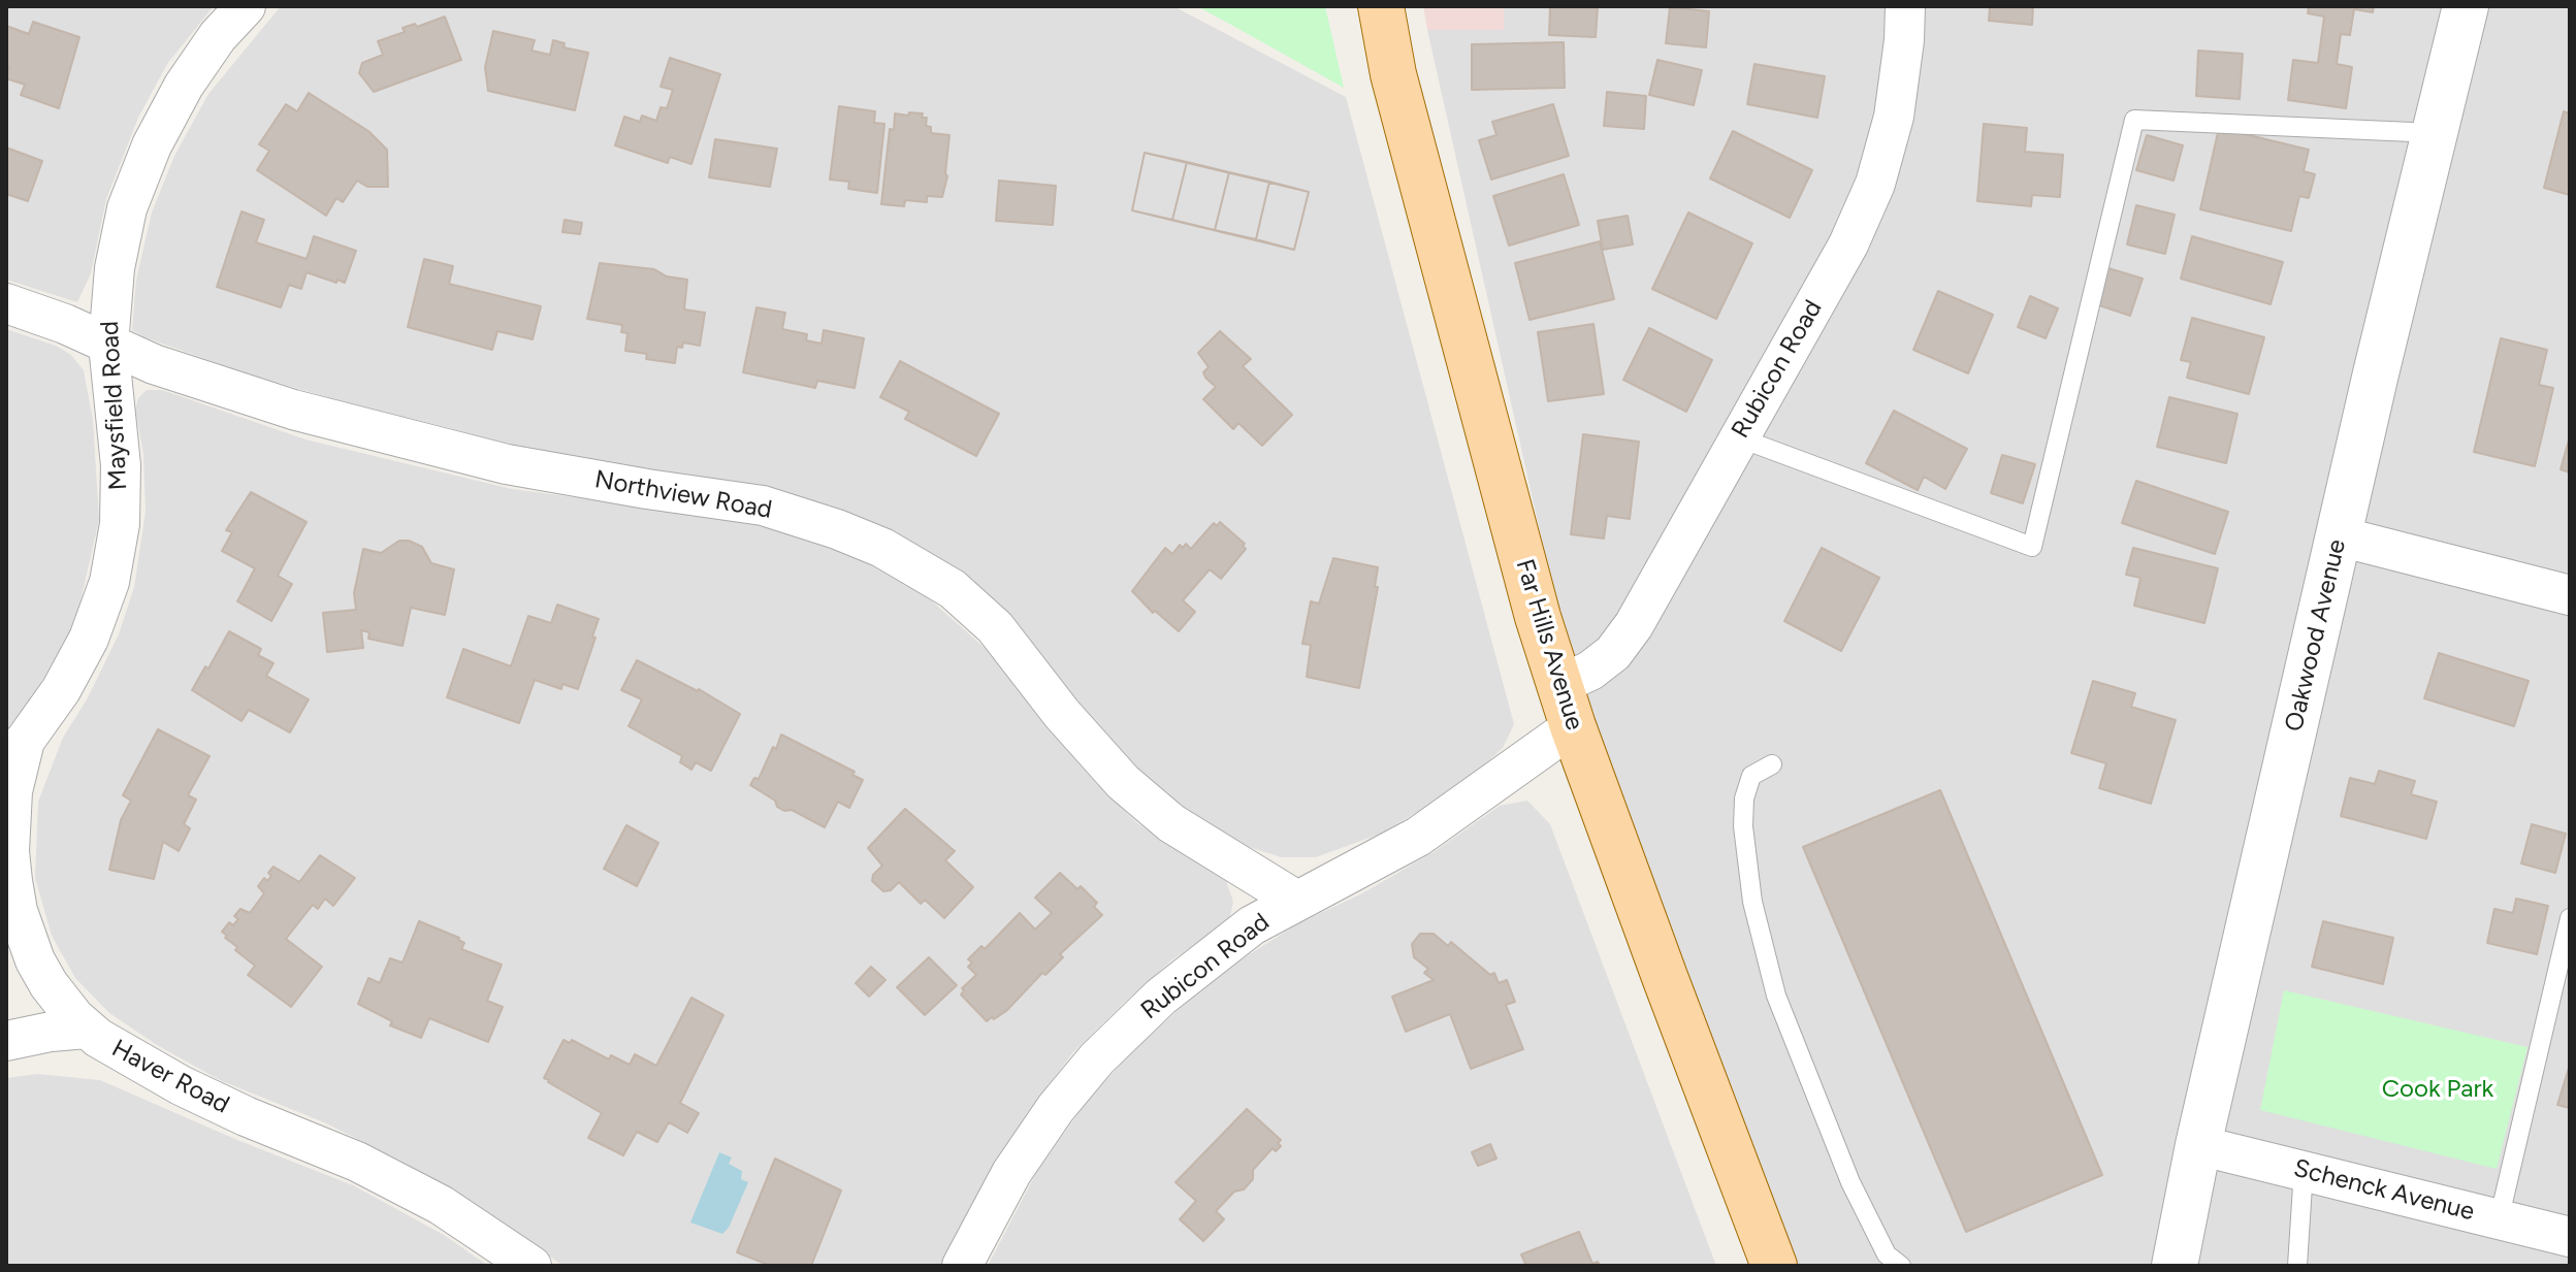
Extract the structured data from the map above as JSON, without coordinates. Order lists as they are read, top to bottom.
{
  "streets": {
    "main road": ["Far Hills Avenue"],
    "street": [
      "Rubicon Road",
      "Maysfield Road",
      "Northview Road",
      "Oakwood Avenue",
      "Haver Road",
      "Schenck Avenue"
    ]
  },
  "crossings": [
    ["Rubicon Road", "Northview Road"],
    ["Rubicon Road", "Far Hills Avenue"],
    ["Maysfield Road", "Northview Road"],
    ["Maysfield Road", "Haver Road"],
    ["Oakwood Avenue", "Schenck Avenue"]
  ],
  "parks": ["Cook Park"]
}
